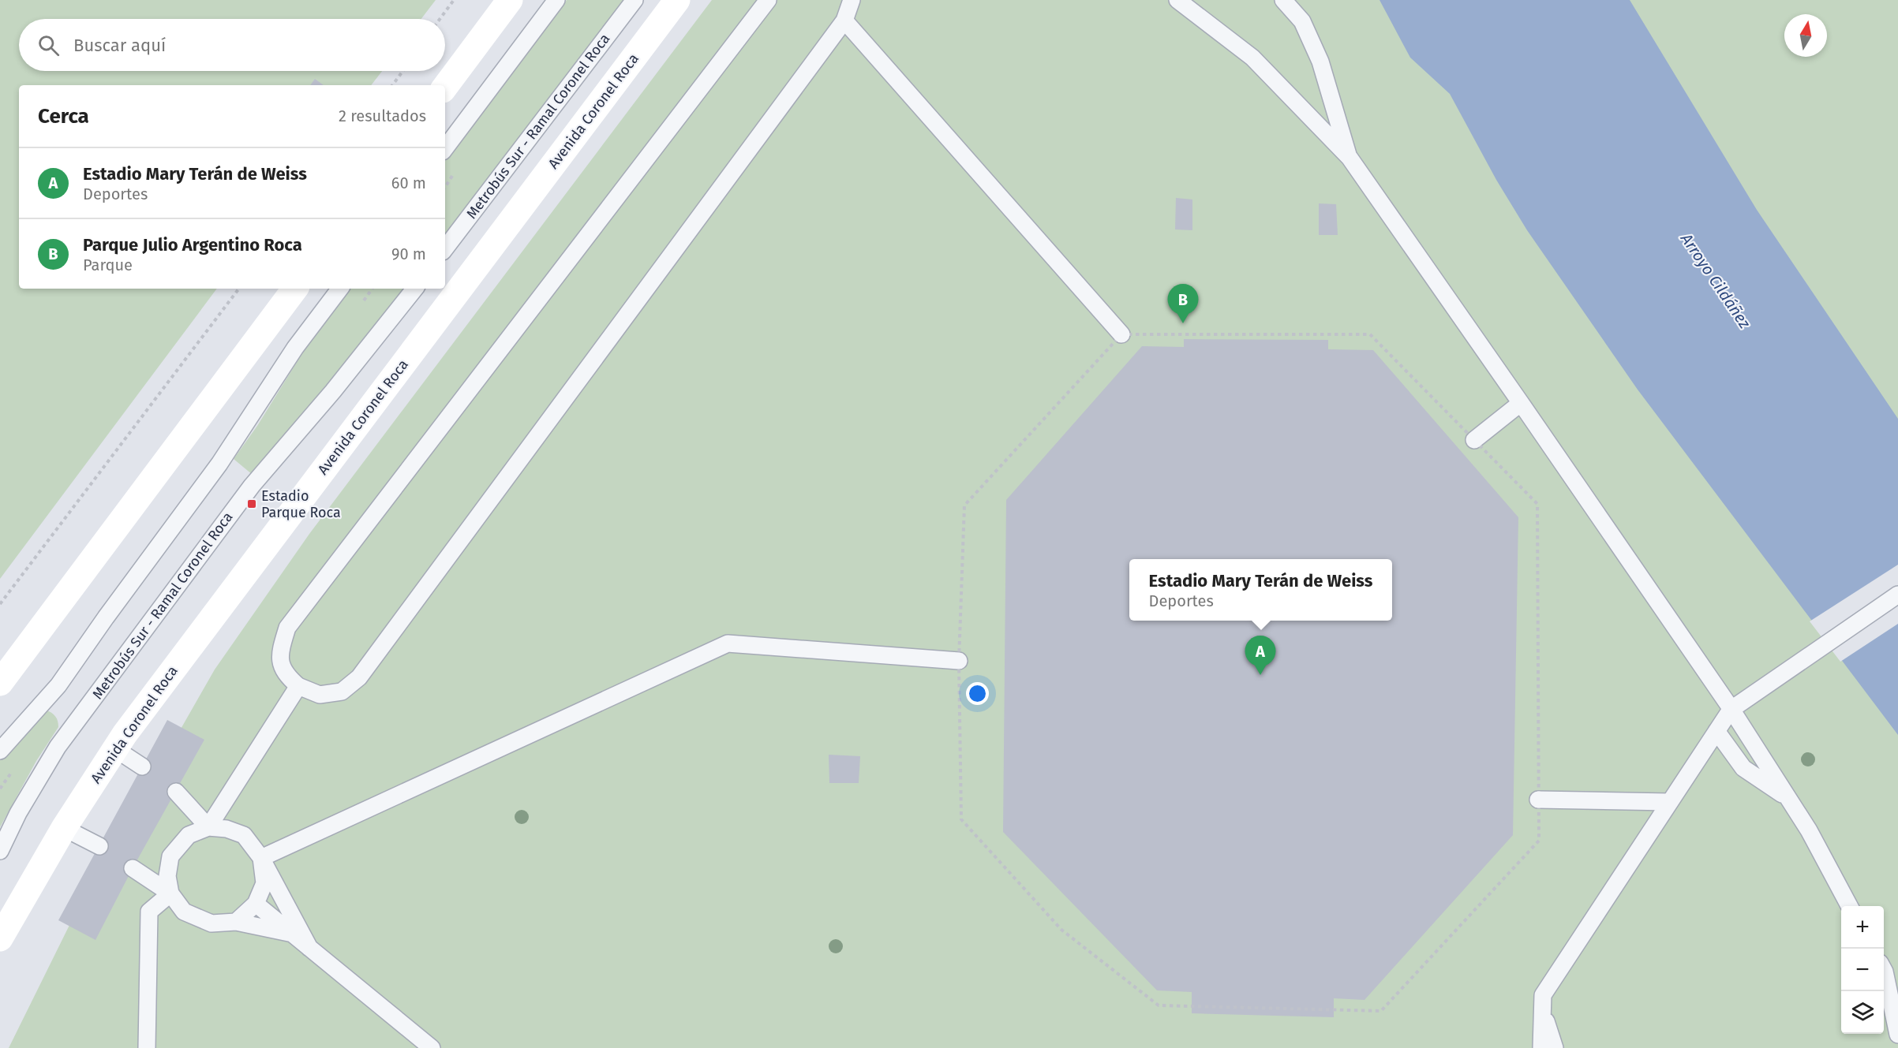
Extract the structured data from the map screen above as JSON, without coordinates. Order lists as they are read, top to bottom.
{
  "streets": {
    "main road": ["Avenida Coronel Roca"],
    "lane": ["Metrobús Sur - Ramal Coronel Roca"]
  },
  "water": ["Arroyo Cildáñez"],
  "places": {
    "transit": ["Estadio Parque Roca"]
  },
  "north": "top",
  "page": {
    "search": "Buscar aquí",
    "heading": ["Cerca", "2 resultados"],
    "list": [
      {
        "mark": "A",
        "name": "Estadio Mary Terán de Weiss",
        "note": "Deportes",
        "value": "60 m"
      },
      {
        "mark": "B",
        "name": "Parque Julio Argentino Roca",
        "note": "Parque",
        "value": "90 m"
      }
    ],
    "pins": ["B", "A"],
    "popup": ["Estadio Mary Terán de Weiss", "Deportes"],
    "map_buttons": ["+", "−"]
  }
}
